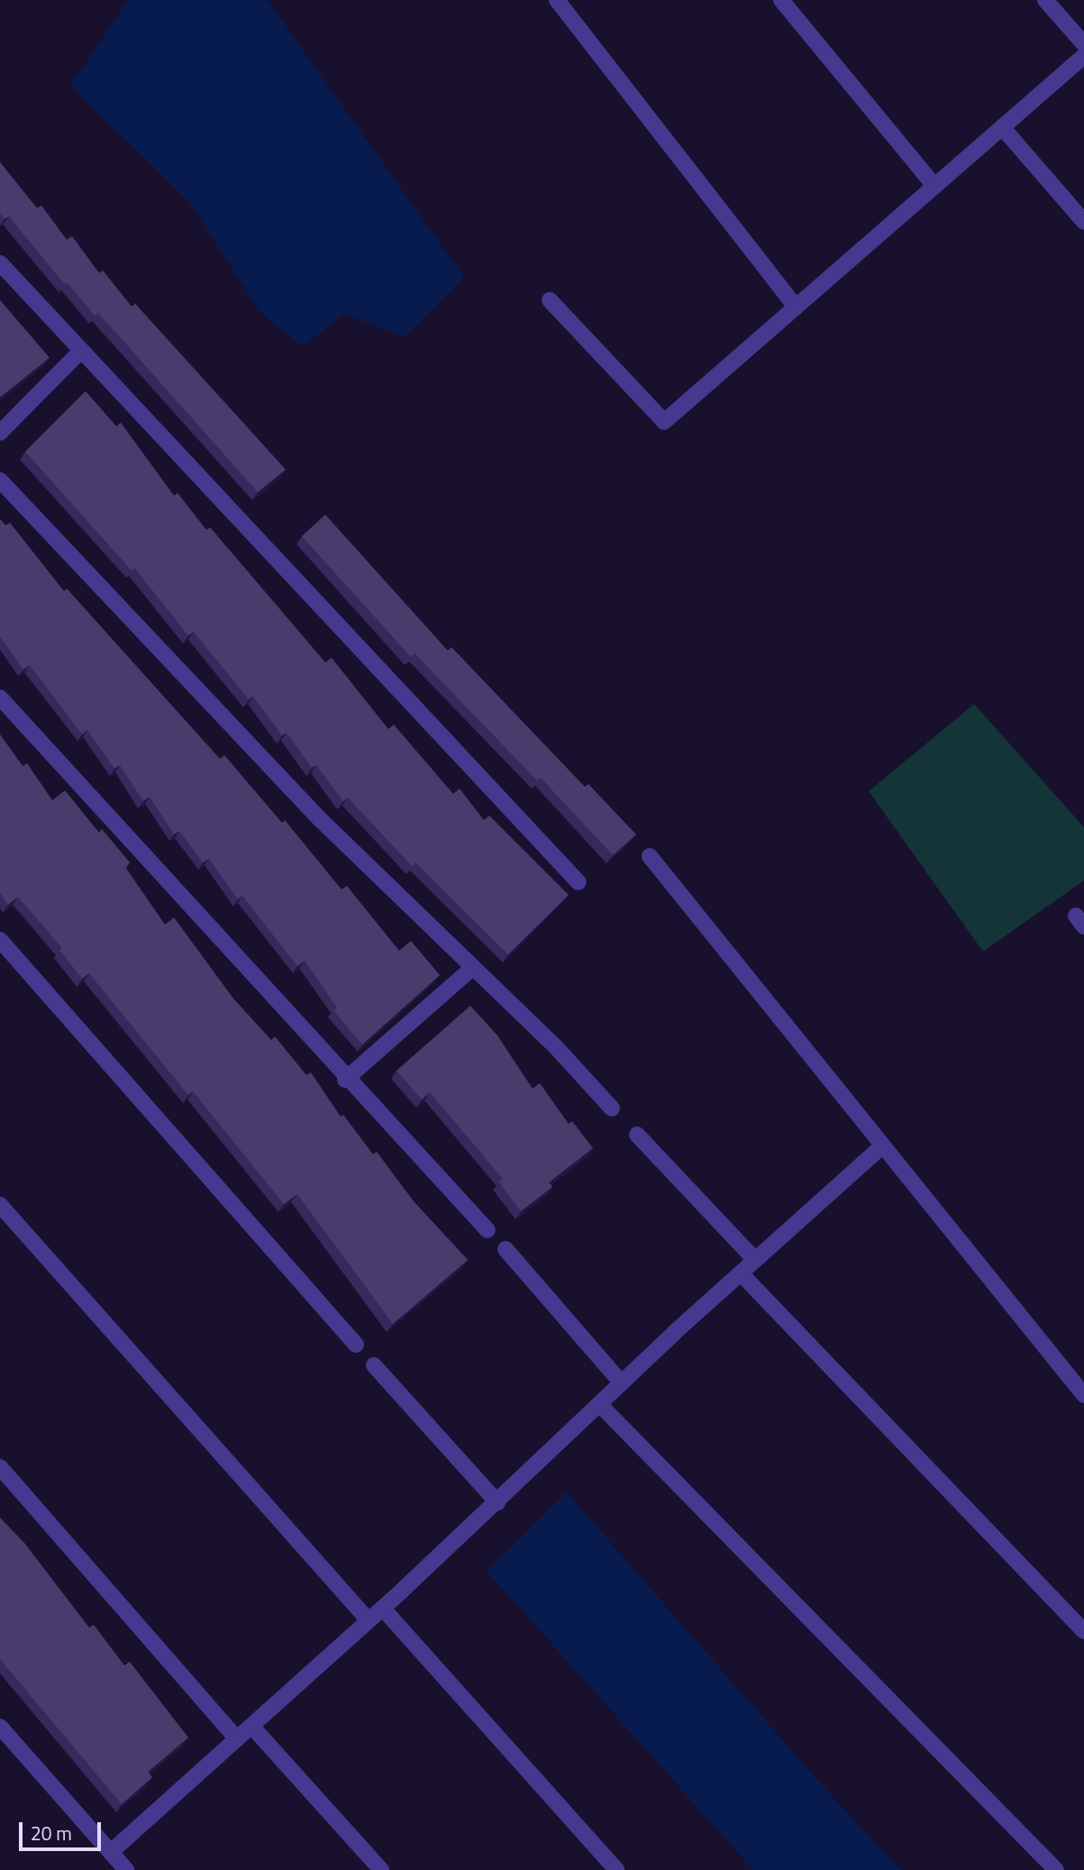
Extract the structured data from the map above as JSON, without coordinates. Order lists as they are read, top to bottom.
{
  "scale_bar": "20 m"
}
